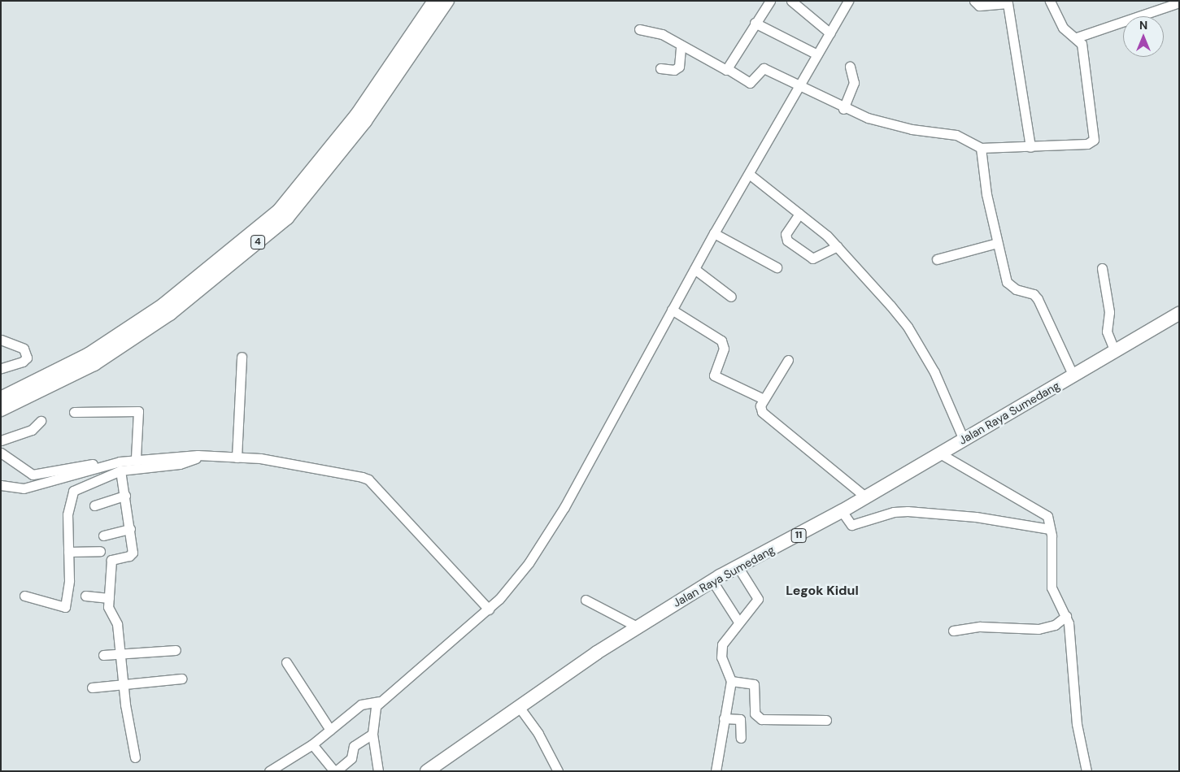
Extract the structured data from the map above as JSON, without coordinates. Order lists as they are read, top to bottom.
{
  "streets": {
    "highway": ["4", "Jalan Raya Sumedang", "11"]
  },
  "districts": ["Legok Kidul"],
  "north": "top"
}
